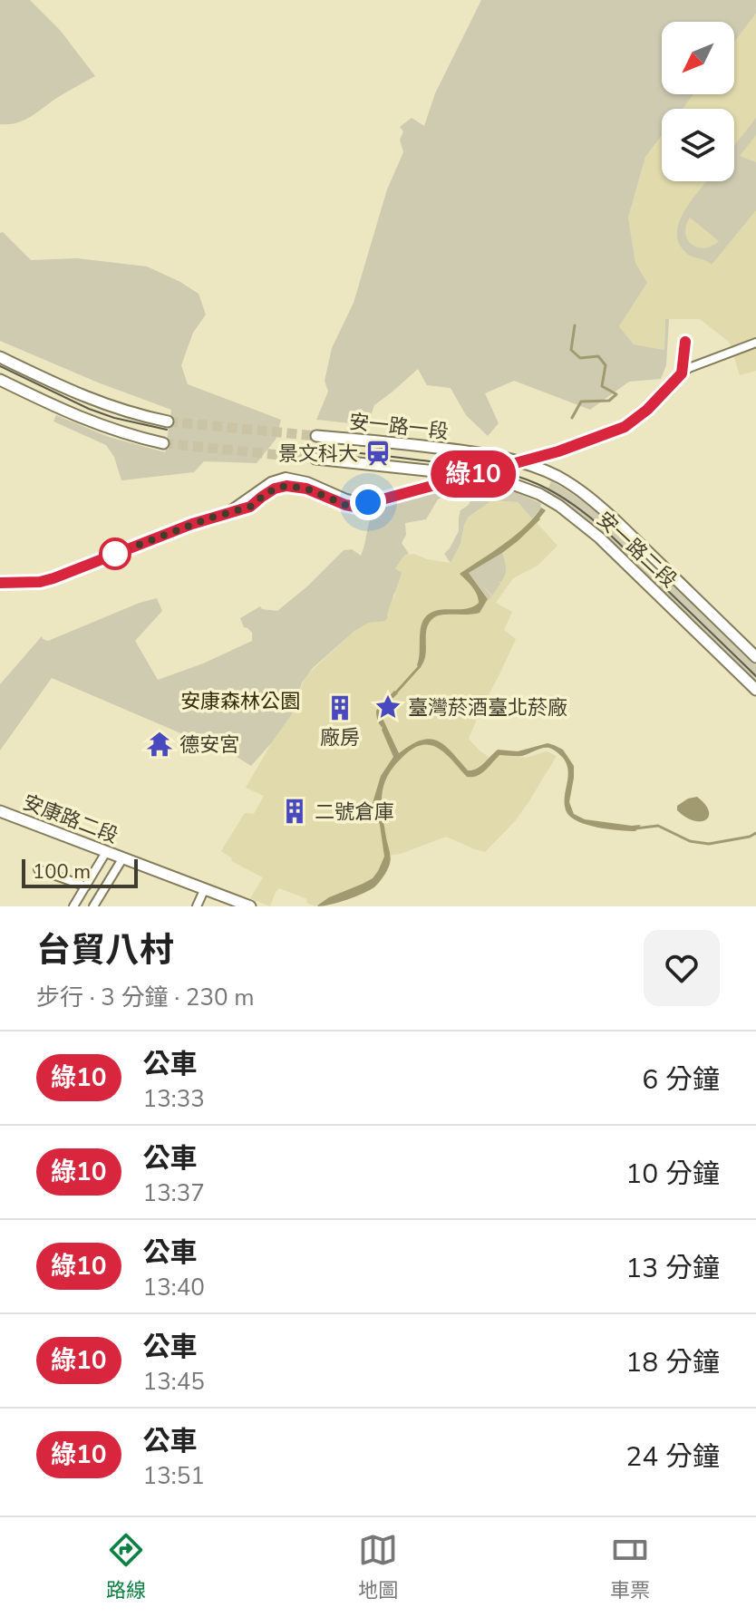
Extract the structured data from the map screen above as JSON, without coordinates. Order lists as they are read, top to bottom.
{
  "streets": {
    "street": ["安一路一段", "安一路二段", "安康路二段"]
  },
  "crossings": [
    ["安一路一段", "安一路二段"]
  ],
  "parks": ["安康森林公園"],
  "places": {
    "station": ["景文科大"],
    "place": ["臺灣菸酒臺北菸廠"],
    "building": ["廠房", "二號倉庫"],
    "temple": ["德安宮"]
  },
  "lines": ["bus line 綠10"],
  "scale_bar": "100 m",
  "north": "bottom left",
  "page": {
    "on_map": "綠10",
    "scale": "100 m",
    "heading": ["台貿八村", "步行 · 3 分鐘 · 230 m"],
    "list": [
      {
        "mark": "綠10",
        "name": "公車",
        "note": "13:33",
        "value": "6 分鐘"
      },
      {
        "mark": "綠10",
        "name": "公車",
        "note": "13:37",
        "value": "10 分鐘"
      },
      {
        "mark": "綠10",
        "name": "公車",
        "note": "13:40",
        "value": "13 分鐘"
      },
      {
        "mark": "綠10",
        "name": "公車",
        "note": "13:45",
        "value": "18 分鐘"
      },
      {
        "mark": "綠10",
        "name": "公車",
        "note": "13:51",
        "value": "24 分鐘"
      }
    ],
    "tabs": ["路線", "地圖", "車票"]
  }
}
